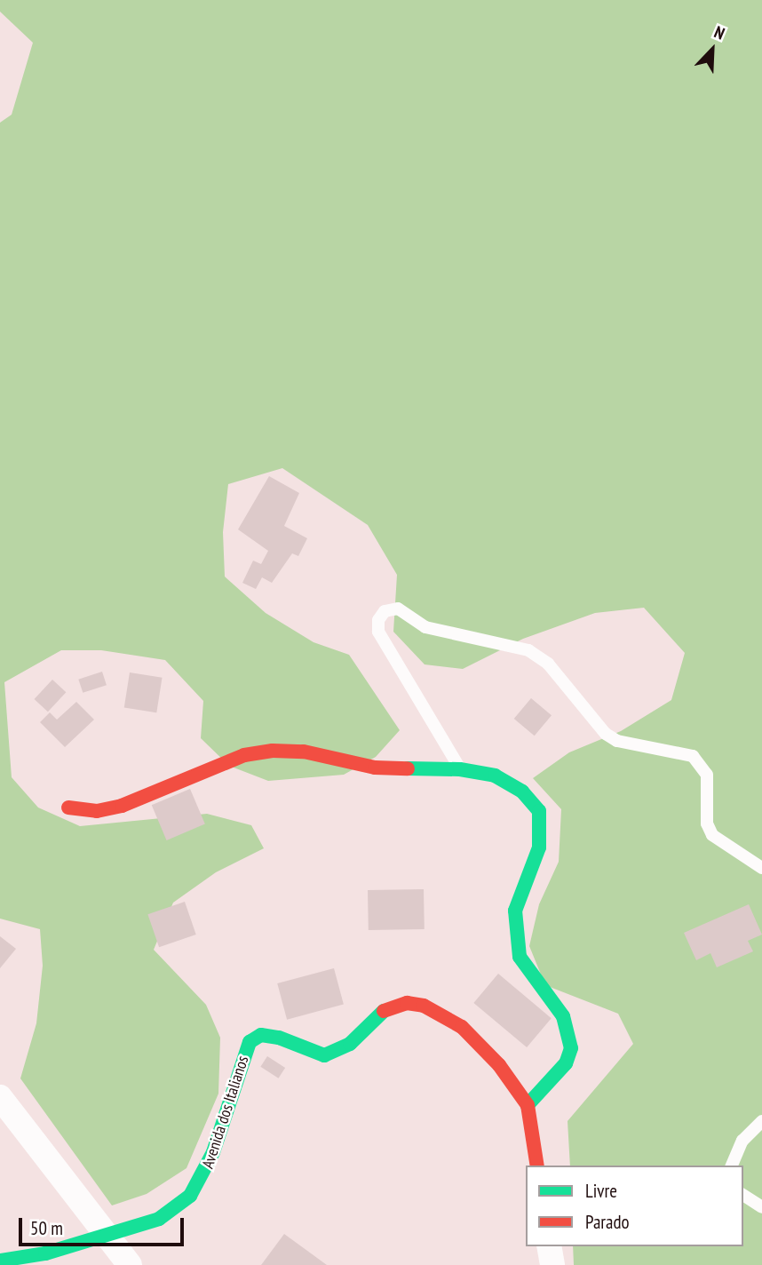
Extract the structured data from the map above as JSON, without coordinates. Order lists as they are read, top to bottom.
{
  "streets": {
    "street": ["Avenida dos Italianos"]
  },
  "legend": ["Livre", "Parado"],
  "scale_bar": "50 m",
  "north": "top right"
}
